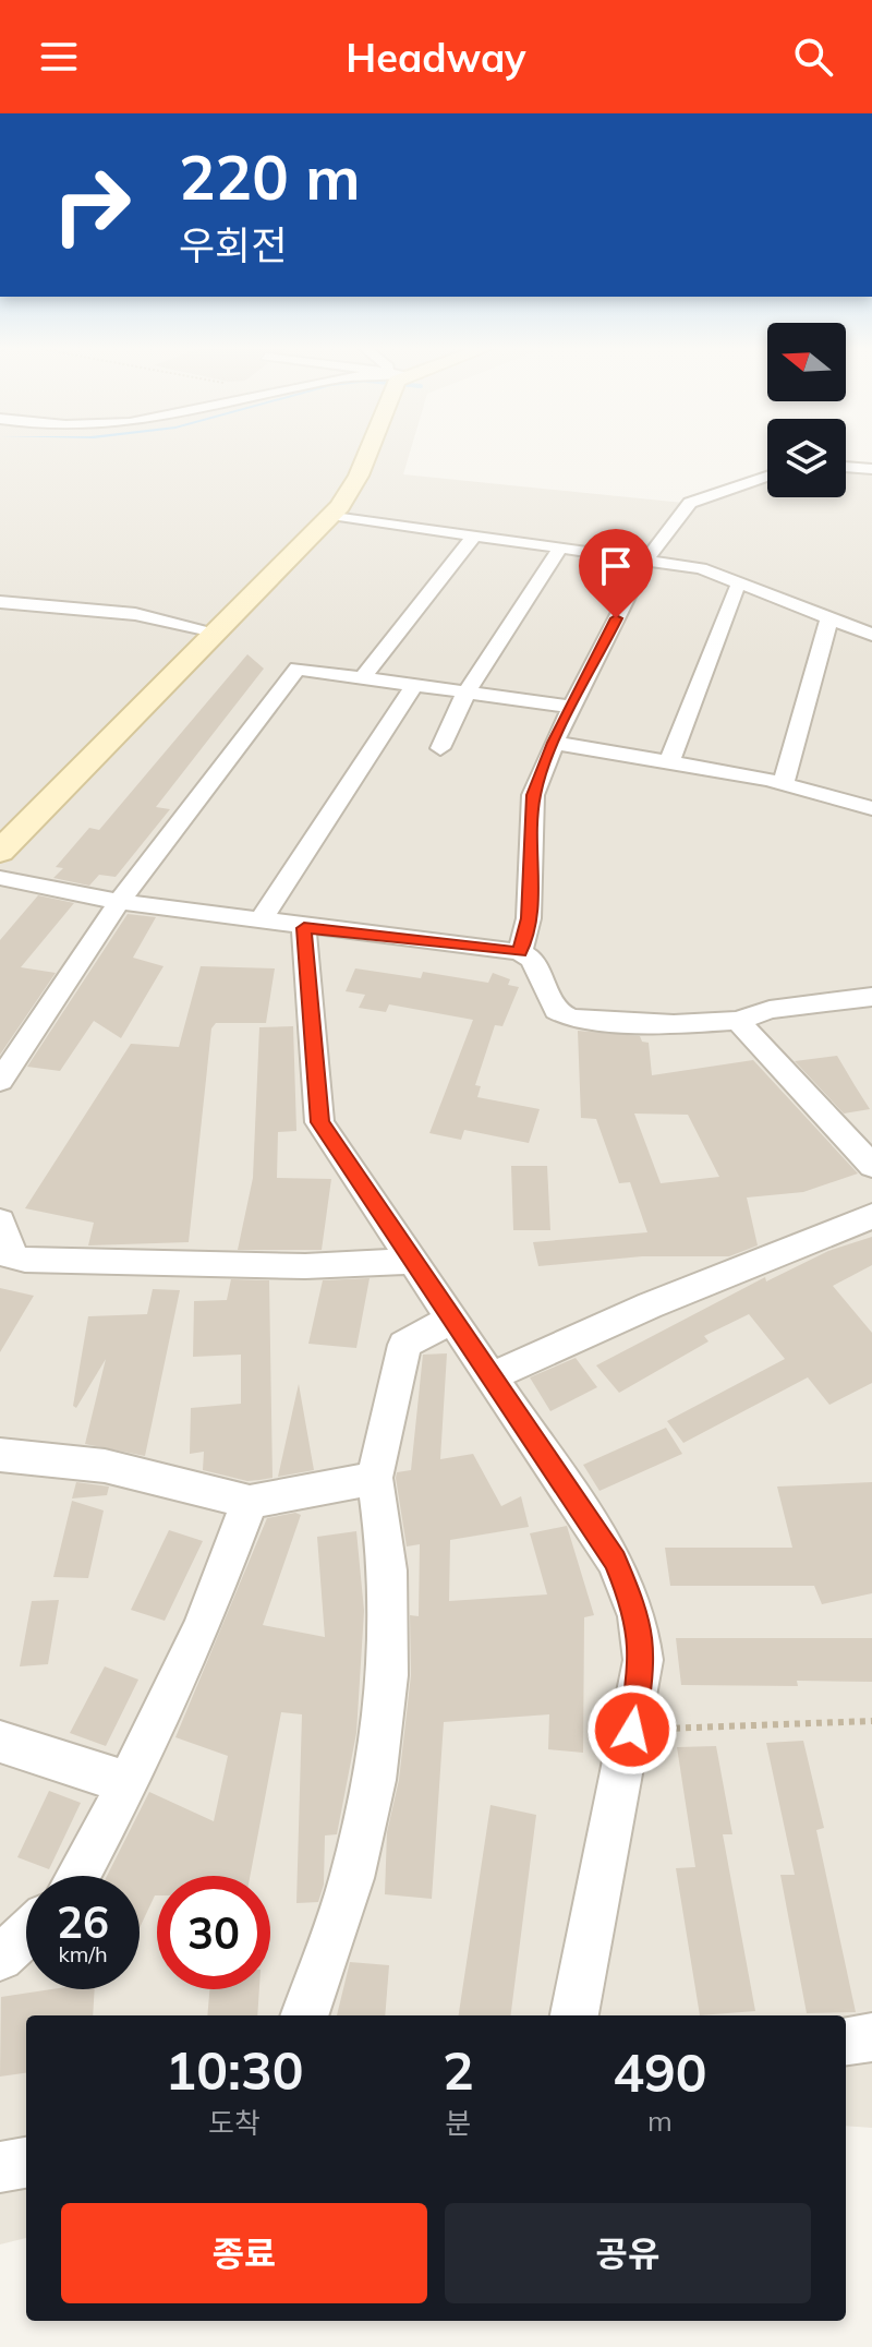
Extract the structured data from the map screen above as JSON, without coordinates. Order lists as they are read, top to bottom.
{
  "north": "left",
  "page": {
    "header": "Headway",
    "turn": ["220 m", "우회전"],
    "speed": "26 km/h",
    "limit": "30",
    "eta": [
      "10:30",
      "도착",
      "2",
      "분",
      "490",
      "m"
    ],
    "buttons": ["종료", "공유"]
  }
}
